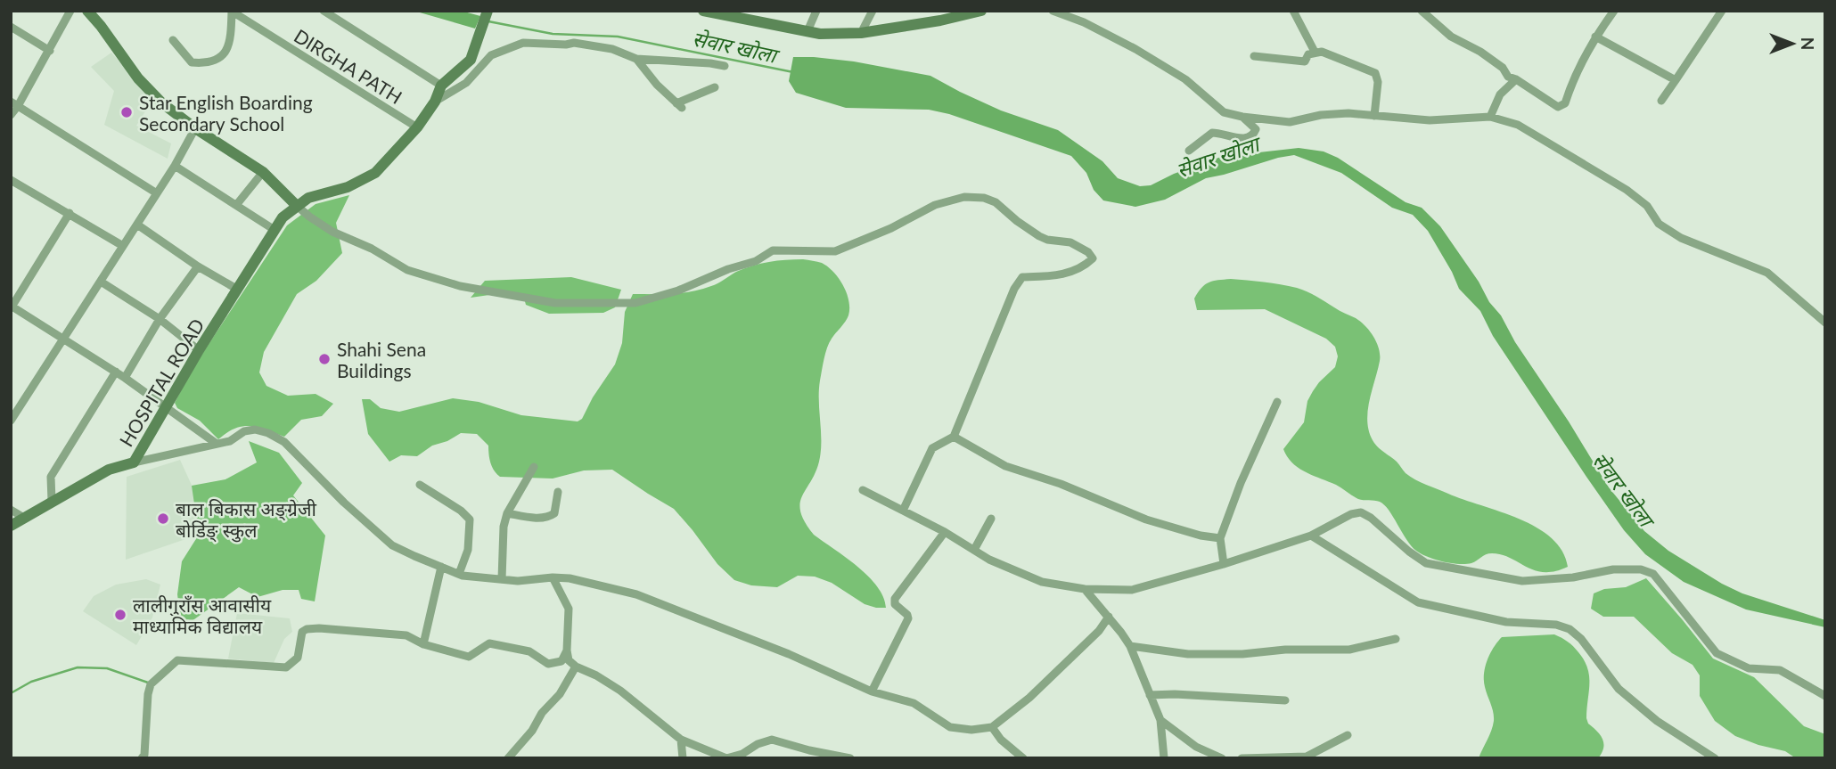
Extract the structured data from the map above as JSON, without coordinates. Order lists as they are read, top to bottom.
{
  "streets": {
    "street": ["DIRGHA PATH", "HOSPITAL ROAD"]
  },
  "water": ["सेवार खोला"],
  "places": [
    "Star English Boarding Secondary School",
    "Shahi Sena Buildings",
    "बाल बिकास अङ्ग्रेजी बोर्डिङ् स्कुल",
    "लालीगुराँस आवासीय माध्यामिक विद्यालय"
  ],
  "north": "right"
}
